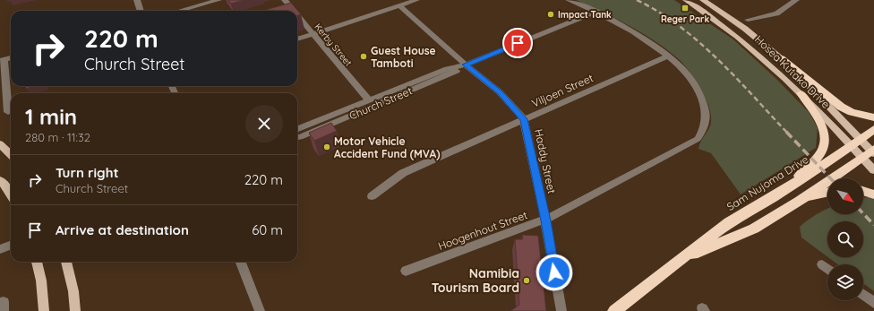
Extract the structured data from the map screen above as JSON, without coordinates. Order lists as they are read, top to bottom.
{
  "streets": {
    "highway": ["Sam Nujoma Drive"],
    "main road": ["Hosea Kutako Drive"],
    "street": [
      "Kerby Street",
      "Viljoen Street",
      "Church Street",
      "Haddy Street",
      "Hoogenhout Street"
    ]
  },
  "crossings": [
    ["Kerby Street", "Church Street"],
    ["Hosea Kutako Drive", "Sam Nujoma Drive"],
    ["Viljoen Street", "Haddy Street"],
    ["Viljoen Street", "Hoogenhout Street"],
    ["Church Street", "Haddy Street"],
    ["Haddy Street", "Hoogenhout Street"]
  ],
  "places": {
    "transit": ["Reger Park"],
    "other": [
      "Impact Tank",
      "Guest House Tamboti",
      "Motor Vehicle Accident Fund (MVA)",
      "Namibia Tourism Board"
    ]
  },
  "north": "bottom right",
  "page": {
    "turn": ["220 m", "Church Street"],
    "heading": ["1 min", "280 m · 11:32"],
    "list": [
      {
        "name": "Turn right",
        "note": "Church Street",
        "value": "220 m"
      },
      {
        "name": "Arrive at destination",
        "value": "60 m"
      }
    ]
  }
}
